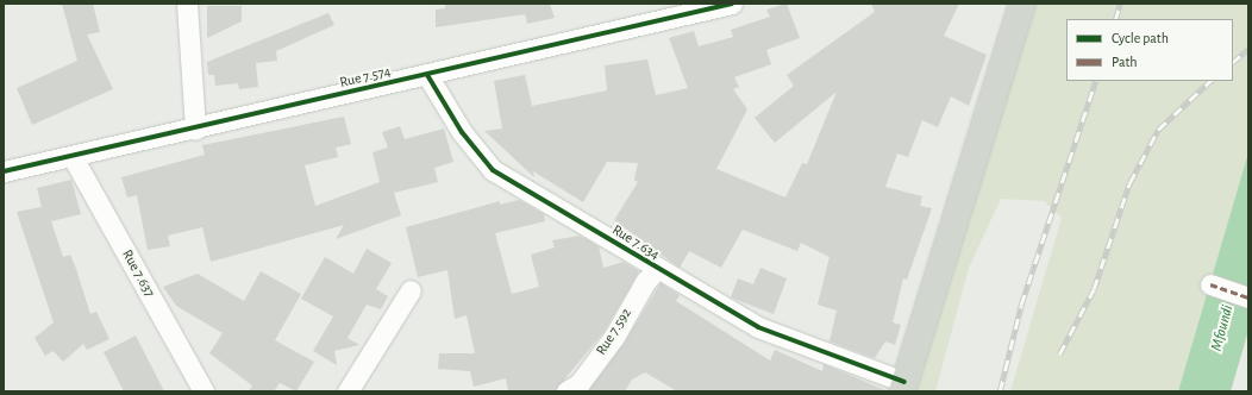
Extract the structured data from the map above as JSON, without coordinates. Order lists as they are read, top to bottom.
{
  "streets": {
    "street": [
      "Rue 7.574",
      "Rue 7.634",
      "Rue 7.637",
      "Rue 7.592"
    ]
  },
  "crossings": [
    ["Rue 7.574", "Rue 7.634"],
    ["Rue 7.574", "Rue 7.637"],
    ["Rue 7.634", "Rue 7.592"]
  ],
  "water": ["Mfoundi"],
  "legend": ["Cycle path", "Path"]
}
